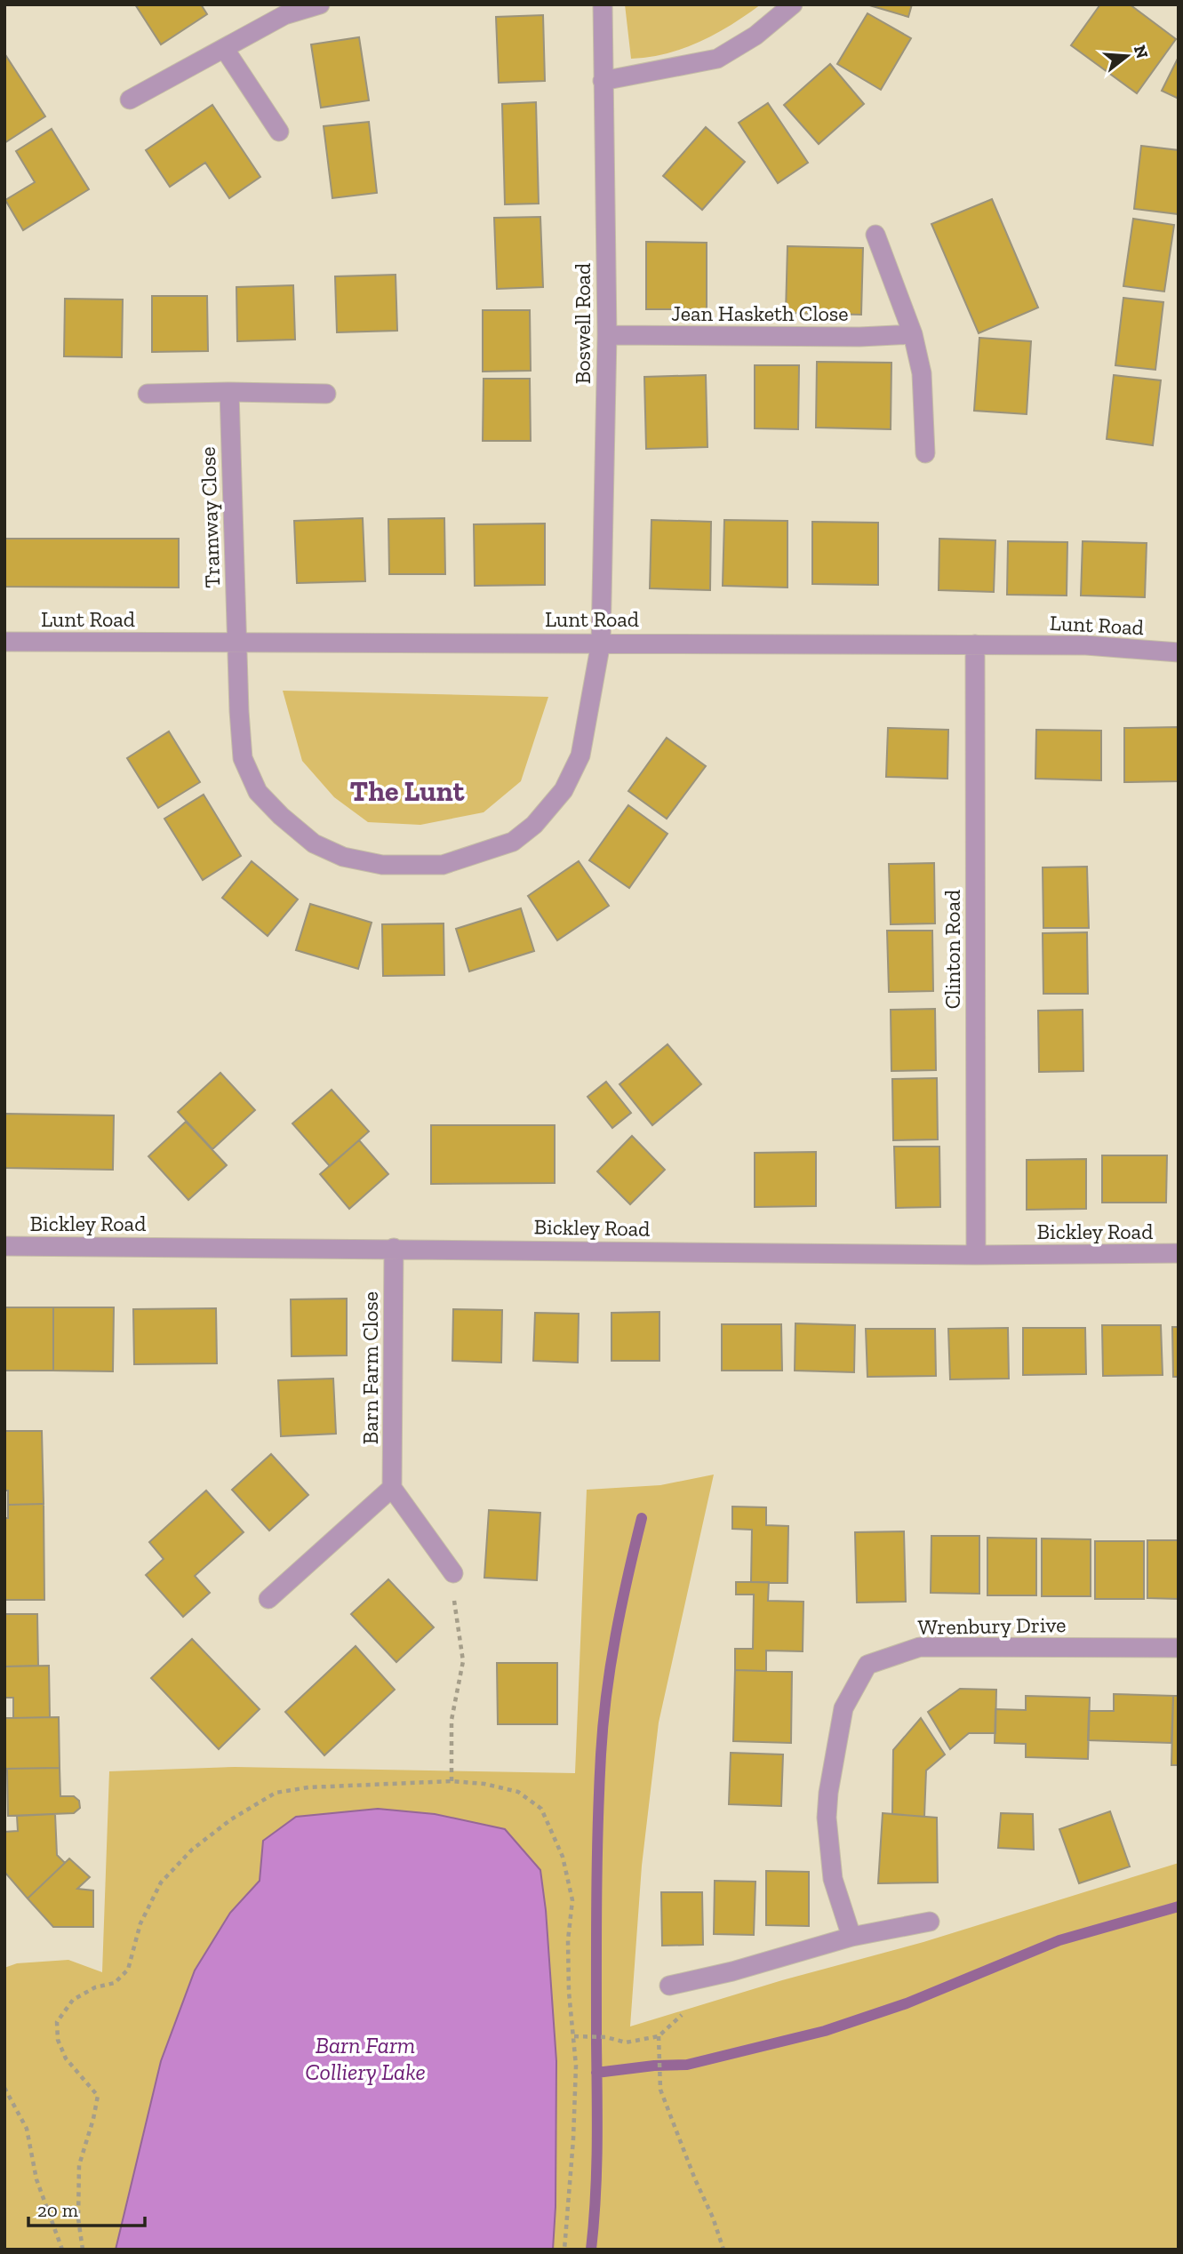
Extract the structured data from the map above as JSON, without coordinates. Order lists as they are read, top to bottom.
{
  "streets": {
    "street": [
      "Jean Hasketh Close",
      "Boswell Road",
      "Tramway Close",
      "Lunt Road",
      "Clinton Road",
      "Bickley Road",
      "Barn Farm Close",
      "Wrenbury Drive"
    ]
  },
  "crossings": [
    ["Jean Hasketh Close", "Boswell Road"],
    ["Boswell Road", "Tramway Close"],
    ["Boswell Road", "Lunt Road"],
    ["Tramway Close", "Lunt Road"],
    ["Lunt Road", "Clinton Road"],
    ["Clinton Road", "Bickley Road"],
    ["Bickley Road", "Barn Farm Close"]
  ],
  "districts": ["The Lunt"],
  "water": ["Barn Farm Colliery Lake"],
  "scale_bar": "20 m",
  "north": "right"
}
